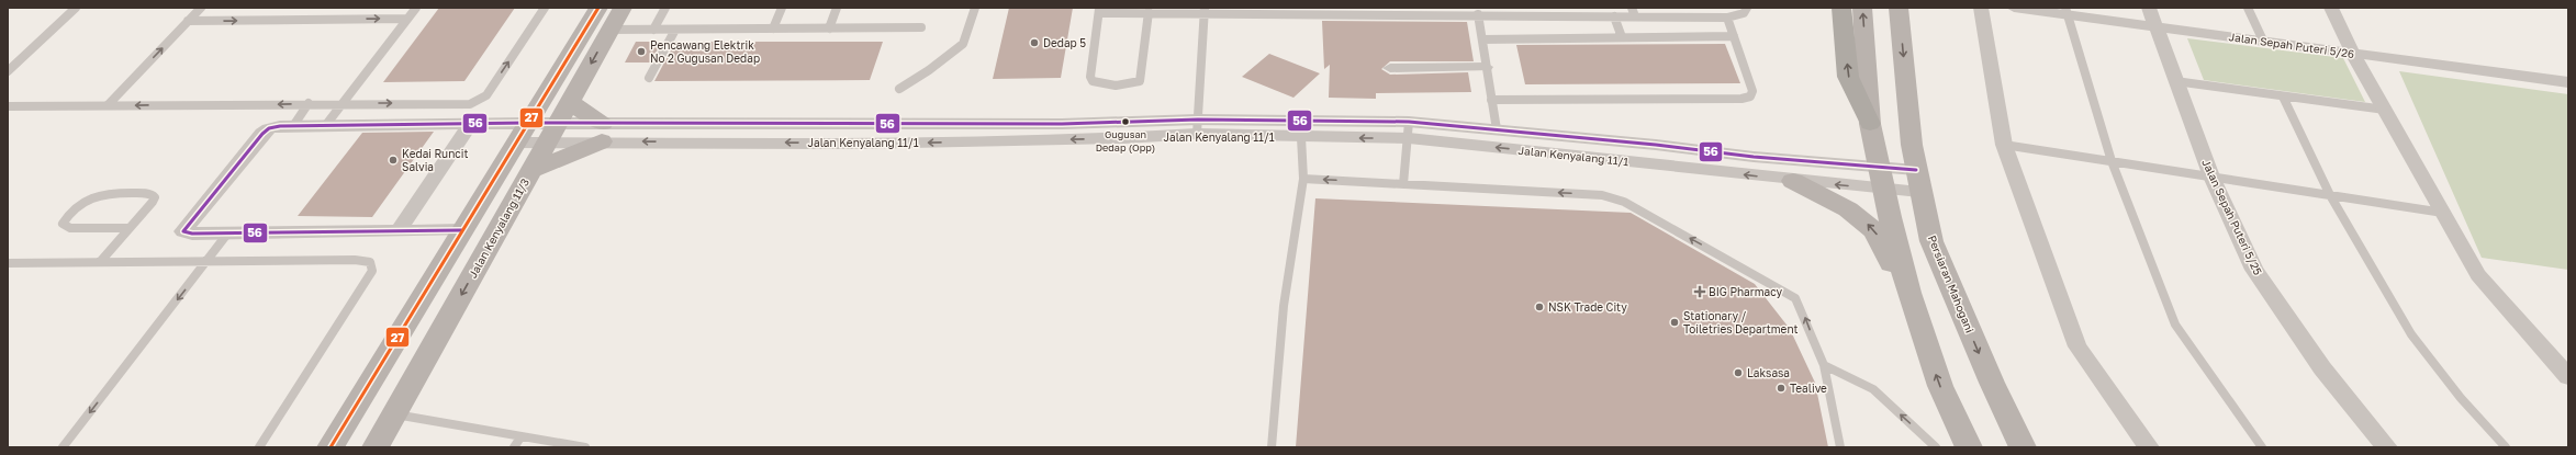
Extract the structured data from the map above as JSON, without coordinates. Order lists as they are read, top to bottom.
{
  "streets": {
    "main road": ["Jalan Kenyalang 11/3", "Persiaran Mahogani"],
    "street": ["Jalan Sepah Puteri 5/26", "Jalan Kenyalang 11/1", "Jalan Sepah Puteri 5/25"]
  },
  "crossings": [
    ["Jalan Sepah Puteri 5/26", "Jalan Sepah Puteri 5/25"],
    ["Jalan Kenyalang 11/1", "Jalan Kenyalang 11/3"],
    ["Jalan Kenyalang 11/1", "Persiaran Mahogani"]
  ],
  "places": {
    "other": [
      "Dedap 5",
      "Pencawang Elektrik No 2 Gugusan Dedap",
      "Gugusan Dedap (Opp)",
      "Kedai Runcit Salvia",
      "NSK Trade City",
      "Stationary / Toiletries Department",
      "Laksasa",
      "Tealive"
    ],
    "health": ["BIG Pharmacy"]
  },
  "lines": ["transit line 27", "transit line 56"]
}
